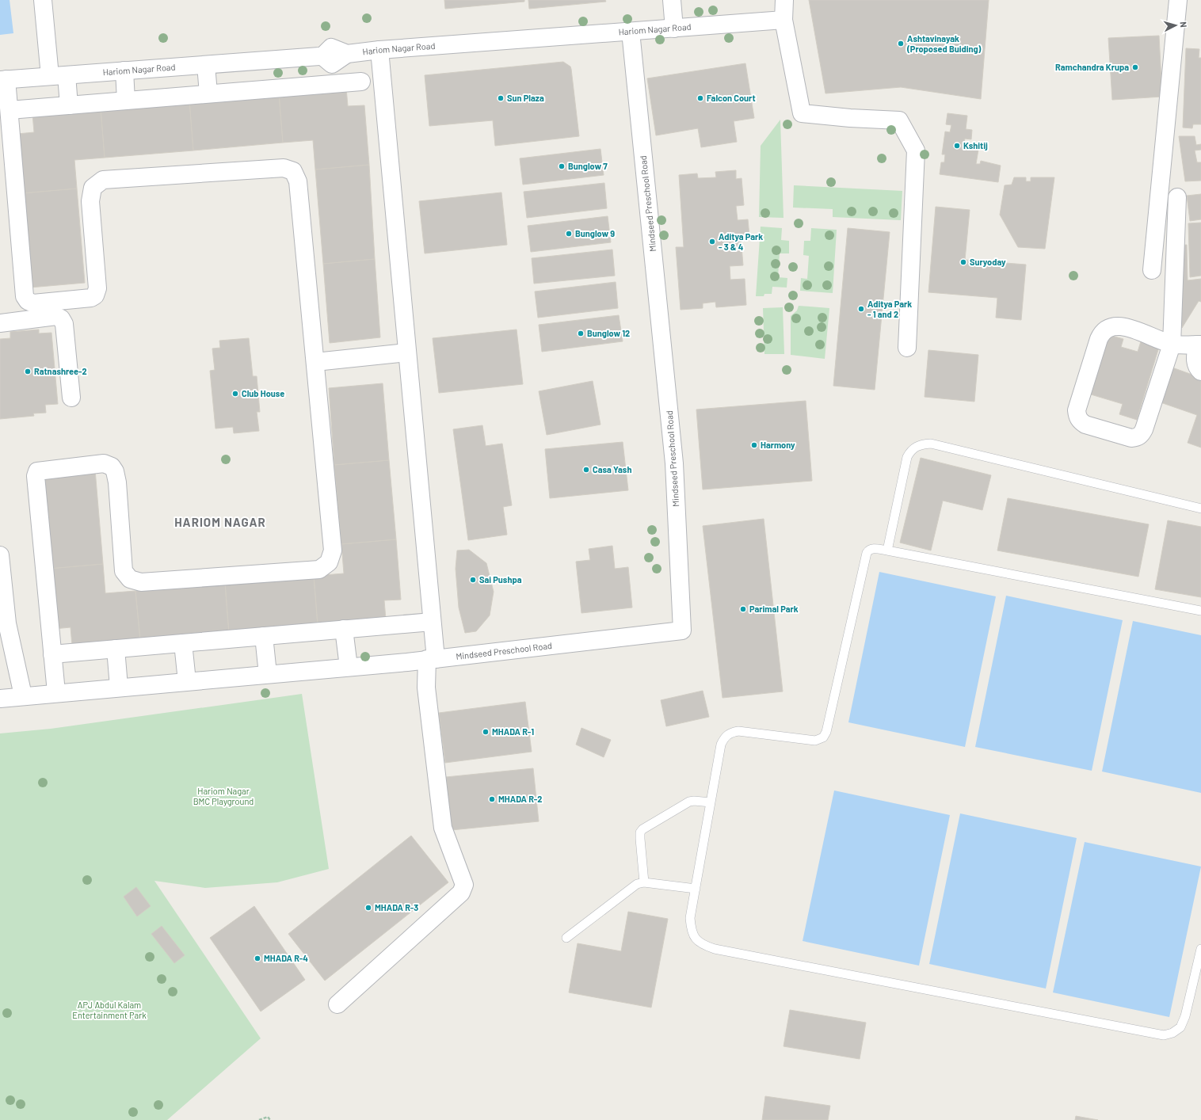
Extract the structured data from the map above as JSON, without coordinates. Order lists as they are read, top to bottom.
{
  "streets": {
    "street": ["Hariom Nagar Road", "Mindseed Preschool Road"]
  },
  "crossings": [
    ["Hariom Nagar Road", "Mindseed Preschool Road"]
  ],
  "districts": ["HARIOM NAGAR"],
  "parks": ["Hariom Nagar BMC Playground", "APJ Abdul Kalam Entertainment Park"],
  "places": [
    "Ashtavinayak (Proposed Buiding)",
    "Ramchandra Krupa",
    "Sun Plaza",
    "Falcon Court",
    "Kshitij",
    "Bunglow 7",
    "Bunglow 9",
    "Aditya Park - 3 & 4",
    "Suryoday",
    "Aditya Park - 1 and 2",
    "Bunglow 12",
    "Ratnashree-2",
    "Club House",
    "Harmony",
    "Casa Yash",
    "Sai Pushpa",
    "Parimal Park",
    "MHADA R-1",
    "MHADA R-2",
    "MHADA R-3",
    "MHADA R-4"
  ],
  "north": "right"
}
